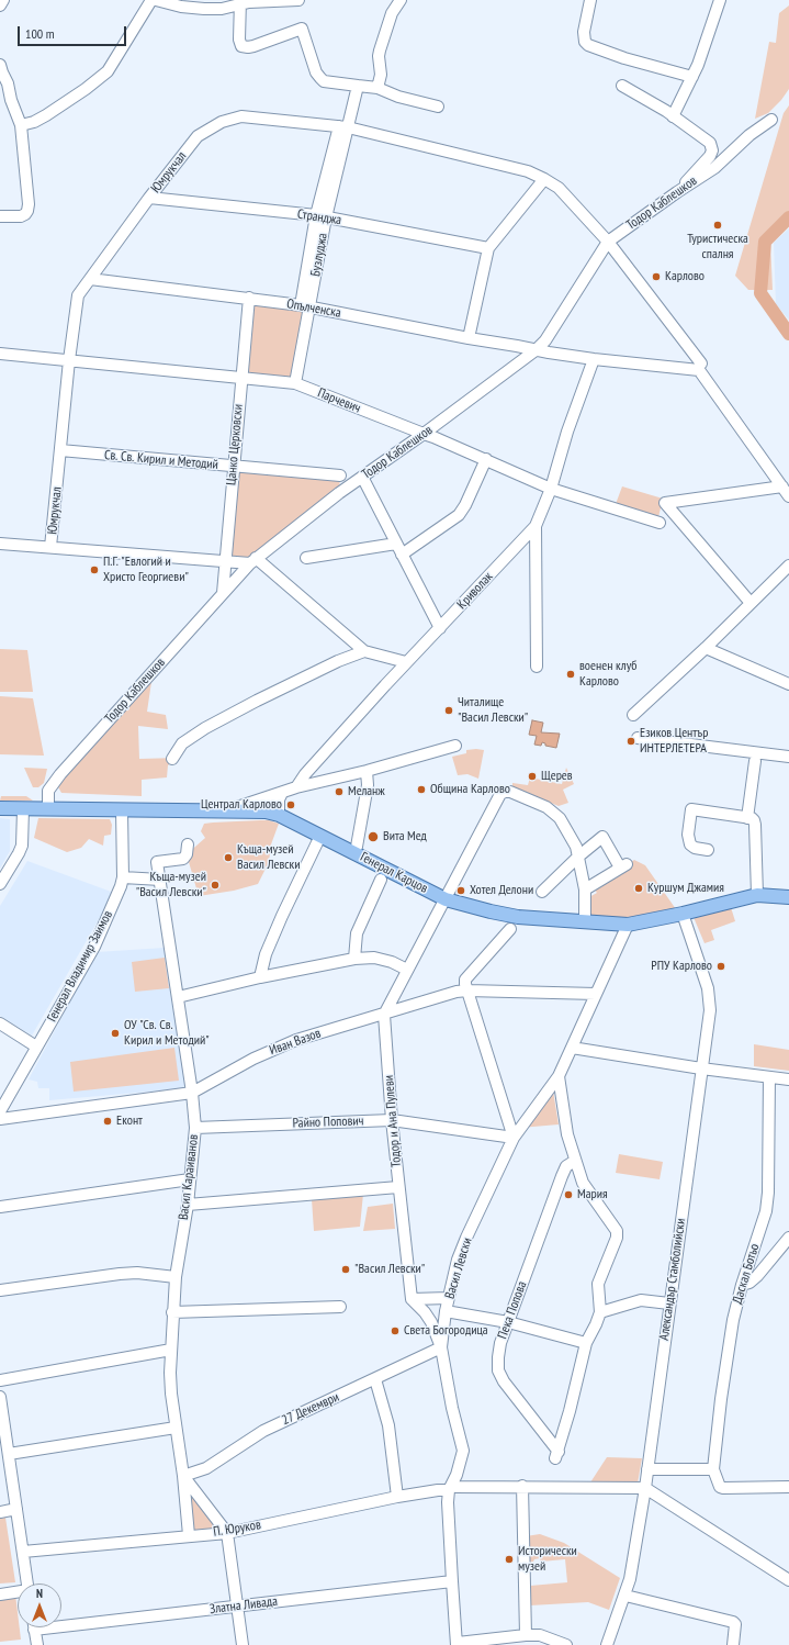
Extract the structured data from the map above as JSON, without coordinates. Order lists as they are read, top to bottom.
{
  "streets": {
    "main road": ["Генерал Карцов"],
    "street": [
      "Юмрукчал",
      "Тодор Каблешков",
      "Странджа",
      "Бузлуджа",
      "Опълченска",
      "Парчевич",
      "Цанко Церковски",
      "Св. Св. Кирил и Методий",
      "Криволак",
      "Генерал Владимир Заимов",
      "Иван Вазов",
      "Тодор и Ана Пулеви",
      "Райно Попович",
      "Васил Караиванов",
      "Васил Левски",
      "Даскал Ботьо",
      "Александър Стамболийски",
      "Пека Попова",
      "27 Декември",
      "П. Юруков",
      "Златна Ливада"
    ]
  },
  "crossings": [
    ["Юмрукчал", "Тодор Каблешков"],
    ["Юмрукчал", "Странджа"],
    ["Юмрукчал", "Бузлуджа"],
    ["Юмрукчал", "Опълченска"],
    ["Юмрукчал", "Парчевич"],
    ["Юмрукчал", "Св. Св. Кирил и Методий"],
    ["Тодор Каблешков", "Опълченска"],
    ["Тодор Каблешков", "Парчевич"],
    ["Тодор Каблешков", "Цанко Церковски"],
    ["Тодор Каблешков", "Генерал Карцов"],
    ["Странджа", "Бузлуджа"],
    ["Бузлуджа", "Опълченска"],
    ["Бузлуджа", "Парчевич"],
    ["Опълченска", "Цанко Церковски"],
    ["Опълченска", "Криволак"],
    ["Парчевич", "Цанко Церковски"],
    ["Парчевич", "Криволак"],
    ["Цанко Церковски", "Св. Св. Кирил и Методий"],
    ["Генерал Карцов", "Генерал Владимир Заимов"],
    ["Генерал Карцов", "Васил Левски"],
    ["Генерал Карцов", "Александър Стамболийски"],
    ["Иван Вазов", "Тодор и Ана Пулеви"],
    ["Иван Вазов", "Васил Караиванов"],
    ["Иван Вазов", "Васил Левски"],
    ["Тодор и Ана Пулеви", "Райно Попович"],
    ["Райно Попович", "Васил Караиванов"],
    ["Райно Попович", "Васил Левски"],
    ["Васил Караиванов", "27 Декември"],
    ["Васил Караиванов", "П. Юруков"],
    ["Васил Караиванов", "Златна Ливада"],
    ["Васил Левски", "27 Декември"],
    ["Васил Левски", "П. Юруков"],
    ["Васил Левски", "Златна Ливада"]
  ],
  "places": [
    "Туристическа спалня",
    "Карлово",
    "П.Г. \"Евлогий и Христо Георгиеви\"",
    "военен клуб Карлово",
    "Читалище \"Васил Левски\"",
    "Езиков Център ИНТЕРЛЕТЕРА",
    "Щерев",
    "Община Карлово",
    "Меланж",
    "Централ Карлово",
    "Вита Мед",
    "Къща-музей Васил Левски",
    "Къща-музей \"Васил Левски\"",
    "Куршум Джамия",
    "Хотел Делони",
    "РПУ Карлово",
    "ОУ \"Св. Св. Кирил и Методий\"",
    "Еконт",
    "Мария",
    "\"Васил Левски\"",
    "Света Богородица",
    "Исторически музей"
  ],
  "scale_bar": "100 m",
  "north": "top"
}
